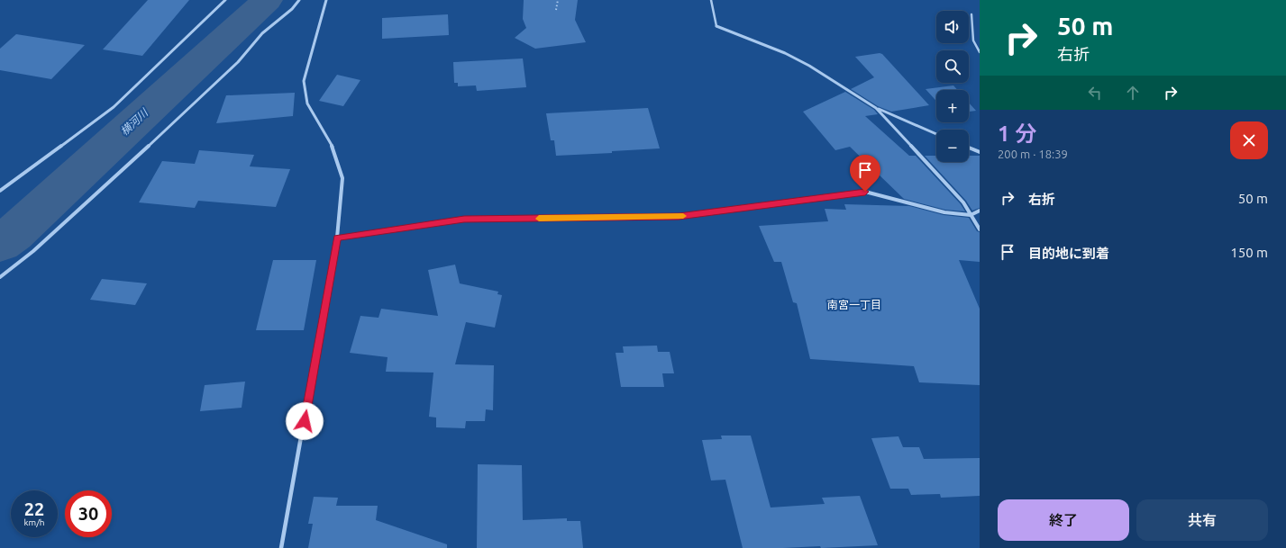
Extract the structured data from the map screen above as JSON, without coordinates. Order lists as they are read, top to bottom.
{
  "districts": ["南宮一丁目"],
  "water": ["横河川"],
  "page": {
    "turn": ["50 m", "右折"],
    "map_buttons": ["+", "−"],
    "heading": ["1 分", "200 m · 18:39"],
    "list": [
      {
        "name": "右折",
        "value": "50 m"
      },
      {
        "name": "目的地に到着",
        "value": "150 m"
      }
    ],
    "speed": "22 km/h",
    "limit": "30",
    "buttons": ["終了", "共有"]
  }
}
